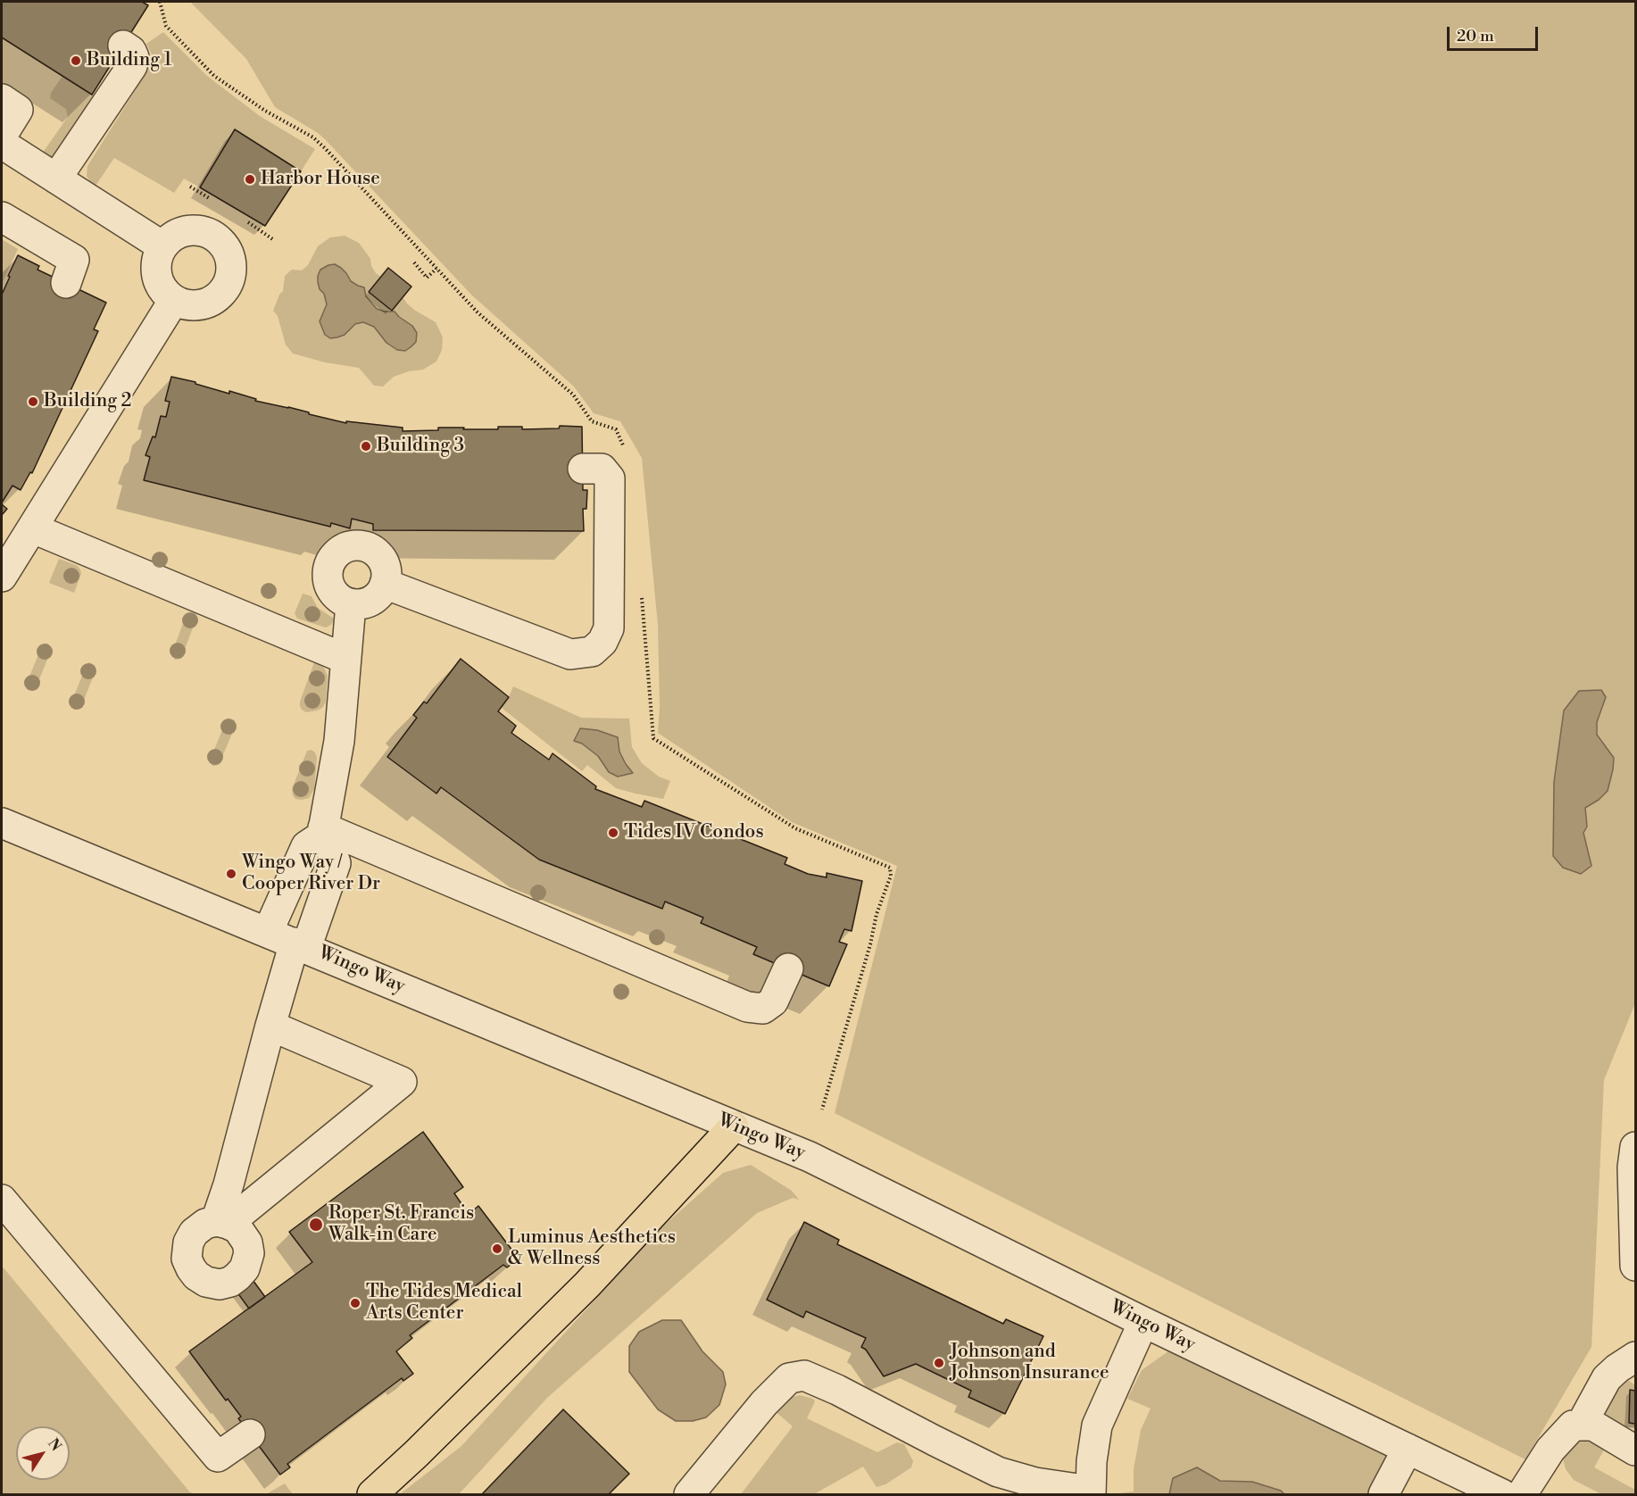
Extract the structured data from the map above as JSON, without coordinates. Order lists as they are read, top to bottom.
{
  "streets": {
    "street": ["Wingo Way"]
  },
  "places": [
    "Building 1",
    "Harbor House",
    "Building 2",
    "Building 3",
    "Tides IV Condos",
    "Wingo Way / Cooper River Dr",
    "Roper St. Francis Walk-in Care",
    "Luminus Aesthetics & Wellness",
    "The Tides Medical Arts Center",
    "Johnson and Johnson Insurance"
  ],
  "scale_bar": "20 m",
  "north": "top right"
}
